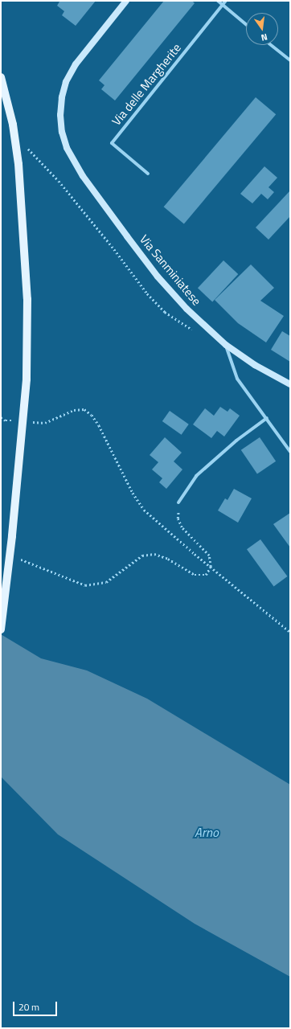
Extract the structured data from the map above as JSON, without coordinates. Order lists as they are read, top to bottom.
{
  "streets": {
    "street": ["Via delle Margherite", "Via Sanminiatese"]
  },
  "water": ["Arno"],
  "scale_bar": "20 m",
  "north": "bottom"
}
